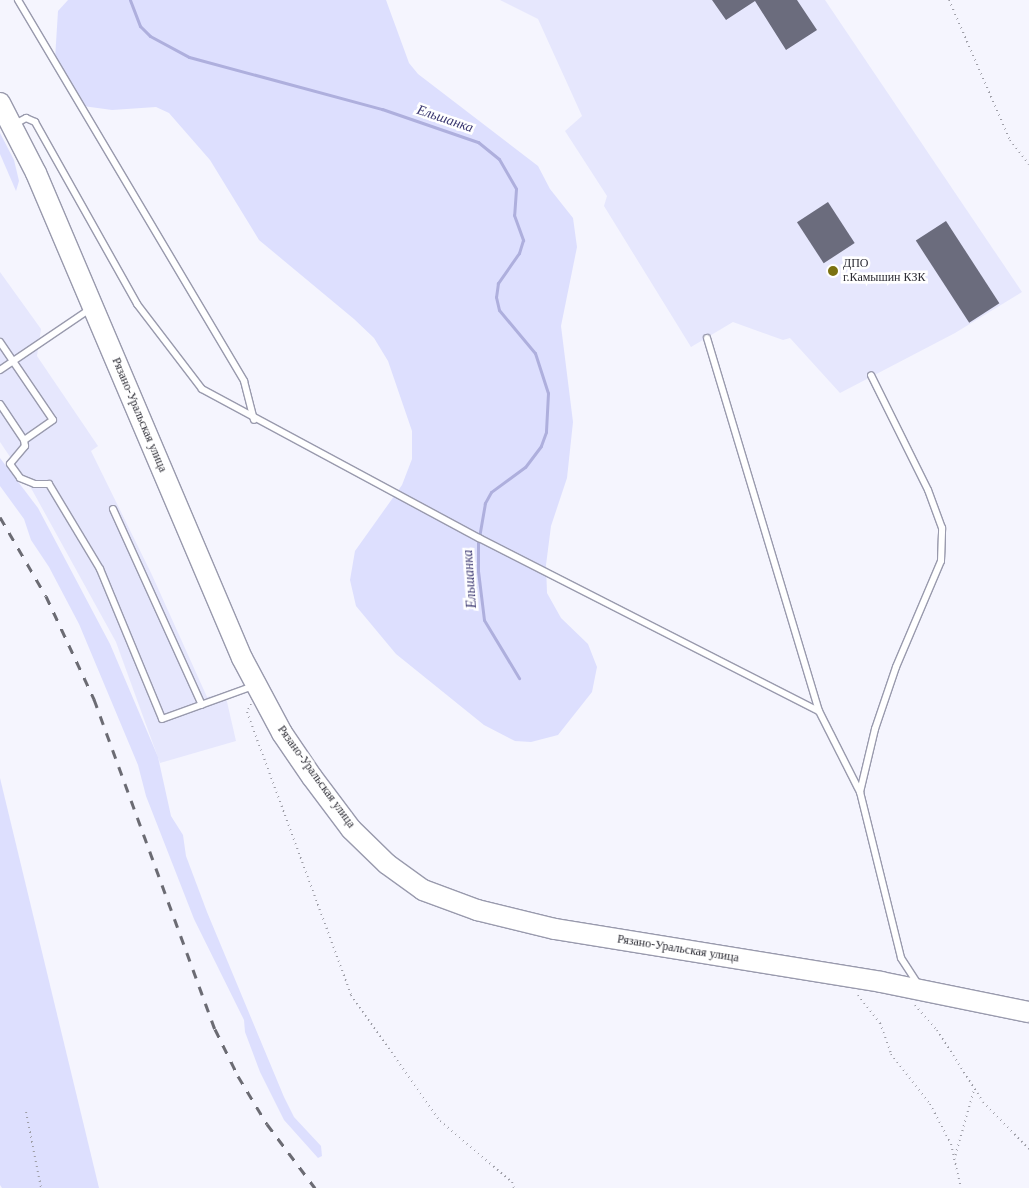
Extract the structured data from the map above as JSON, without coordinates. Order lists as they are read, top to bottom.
{
  "streets": {
    "main road": ["Рязано-Уральская улица"]
  },
  "water": ["Ельшанка"],
  "places": ["ДПО г.Камышин КЗК"]
}
